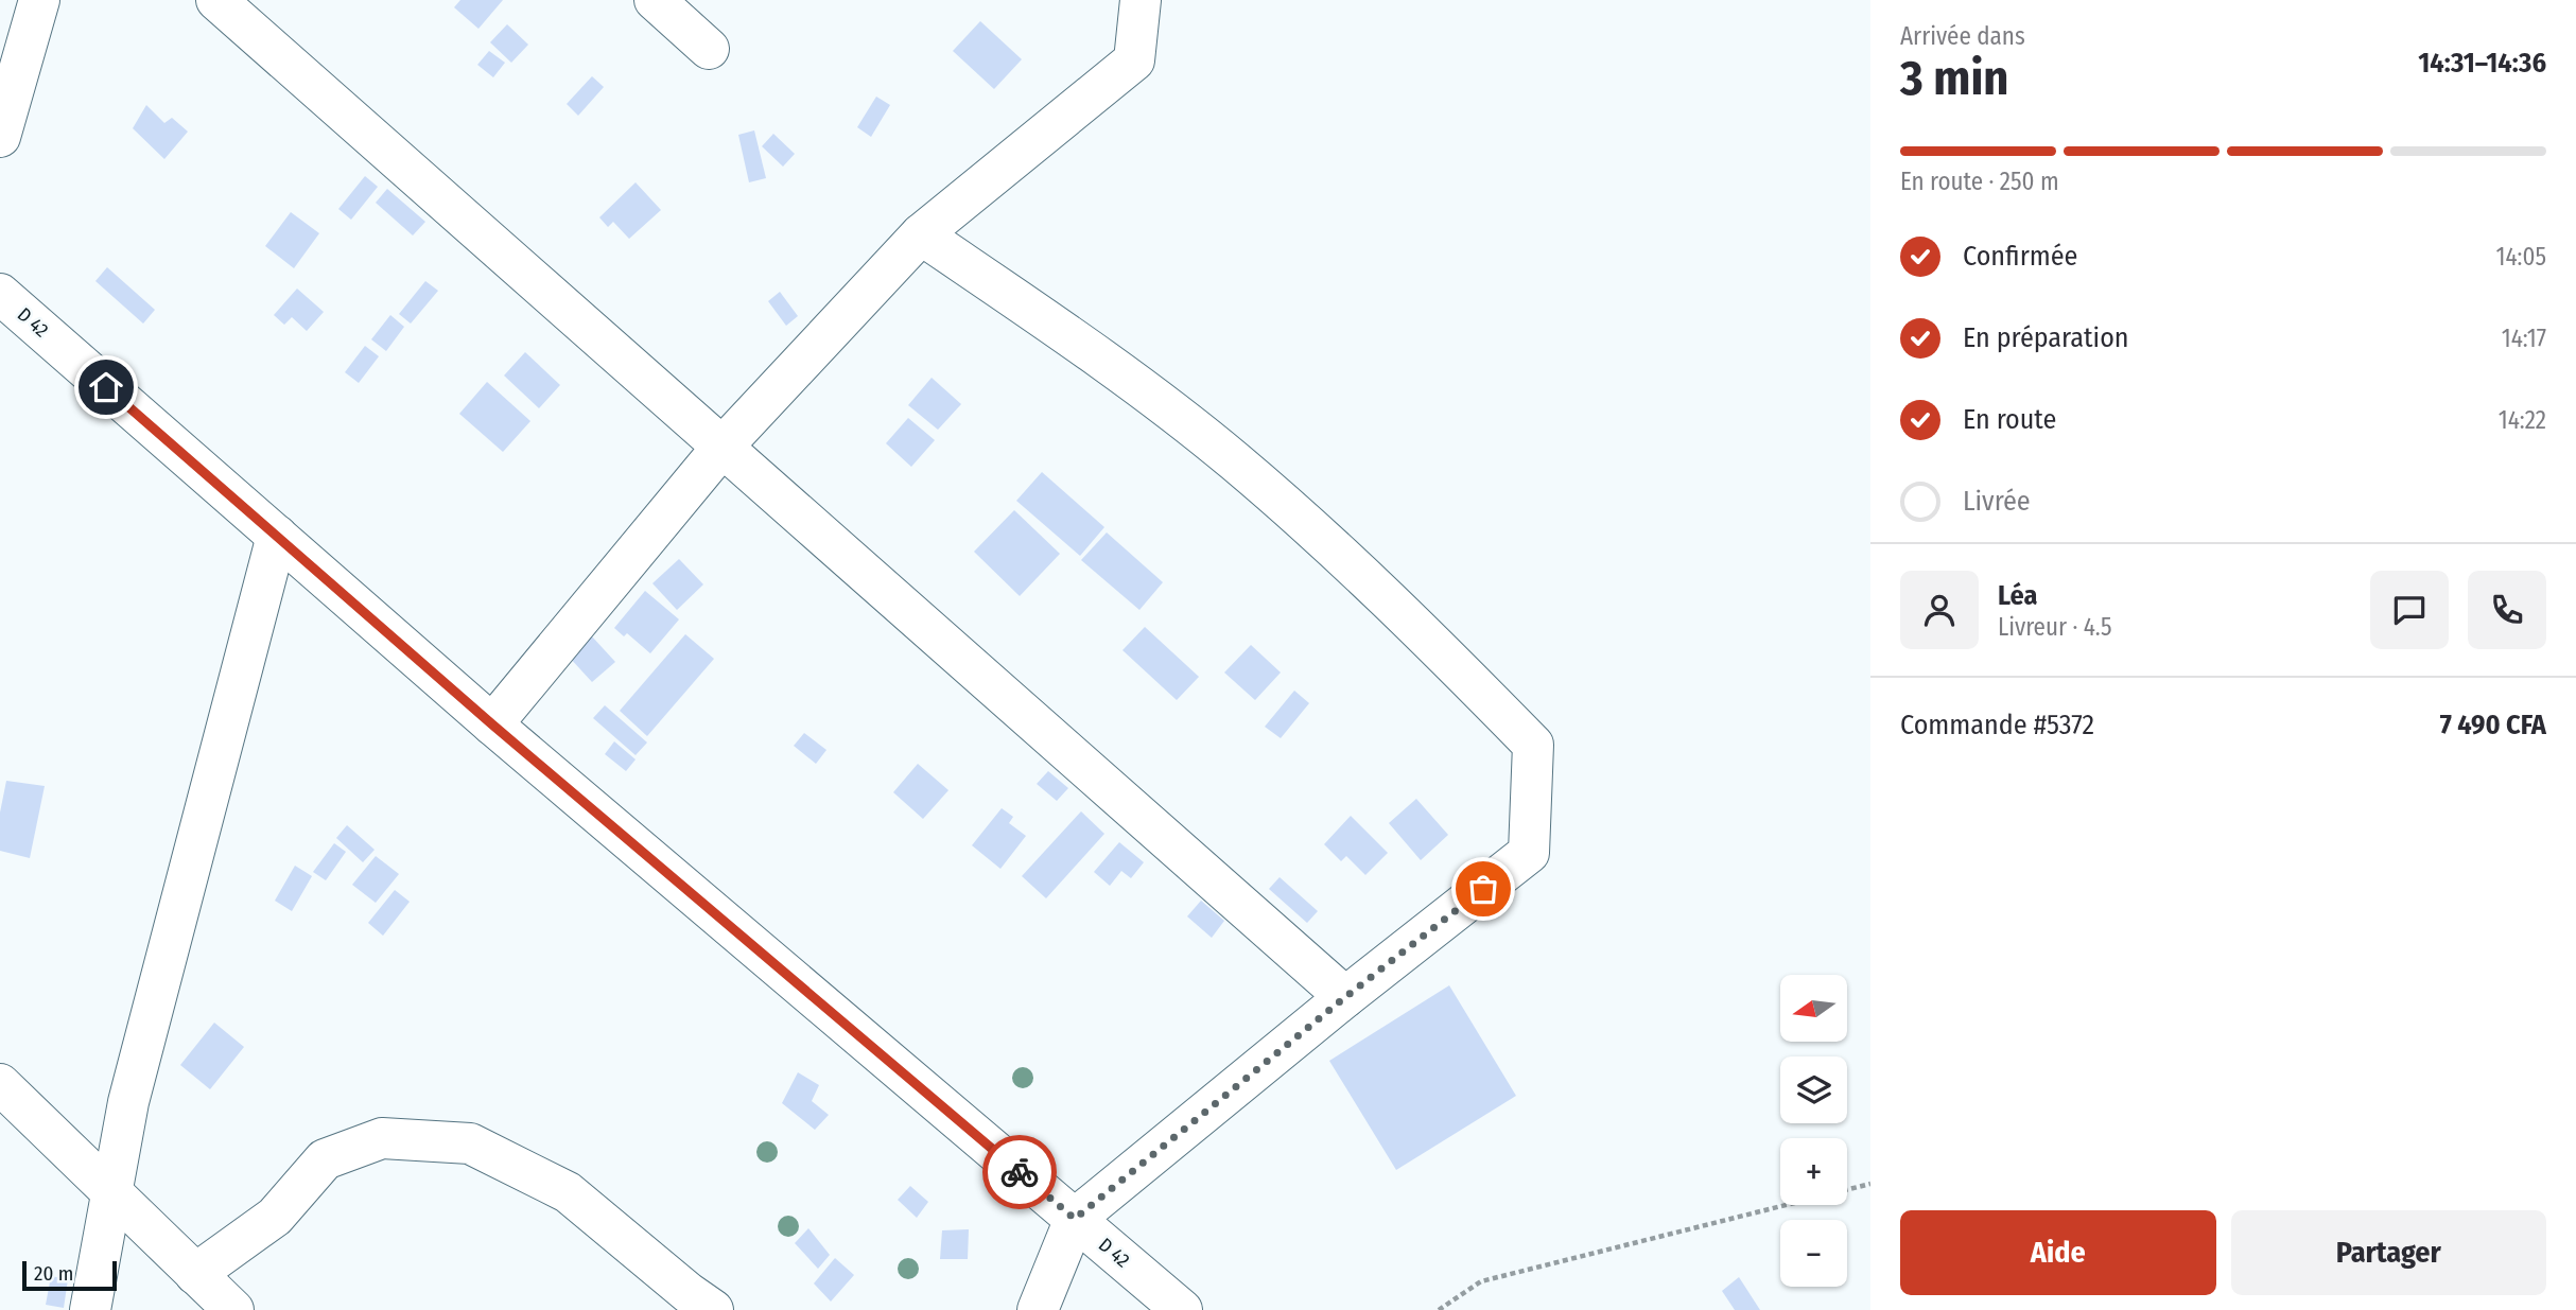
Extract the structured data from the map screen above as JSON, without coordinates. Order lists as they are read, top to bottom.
{
  "streets": {
    "street": ["D 42"]
  },
  "scale_bar": "20 m",
  "north": "left",
  "page": {
    "heading": ["3 min", "Arrivée dans", "14:31–14:36"],
    "panel": [
      "Léa",
      "Livreur · 4.5",
      "Commande #5372",
      "7 490 CFA"
    ],
    "bar": "En route · 250 m",
    "list": [
      ["Confirmée", "14:05"],
      ["En préparation", "14:17"],
      ["En route", "14:22"],
      "Livrée"
    ],
    "map_buttons": ["+", "−"],
    "buttons": ["Aide", "Partager"],
    "scale": "20 m"
  }
}
